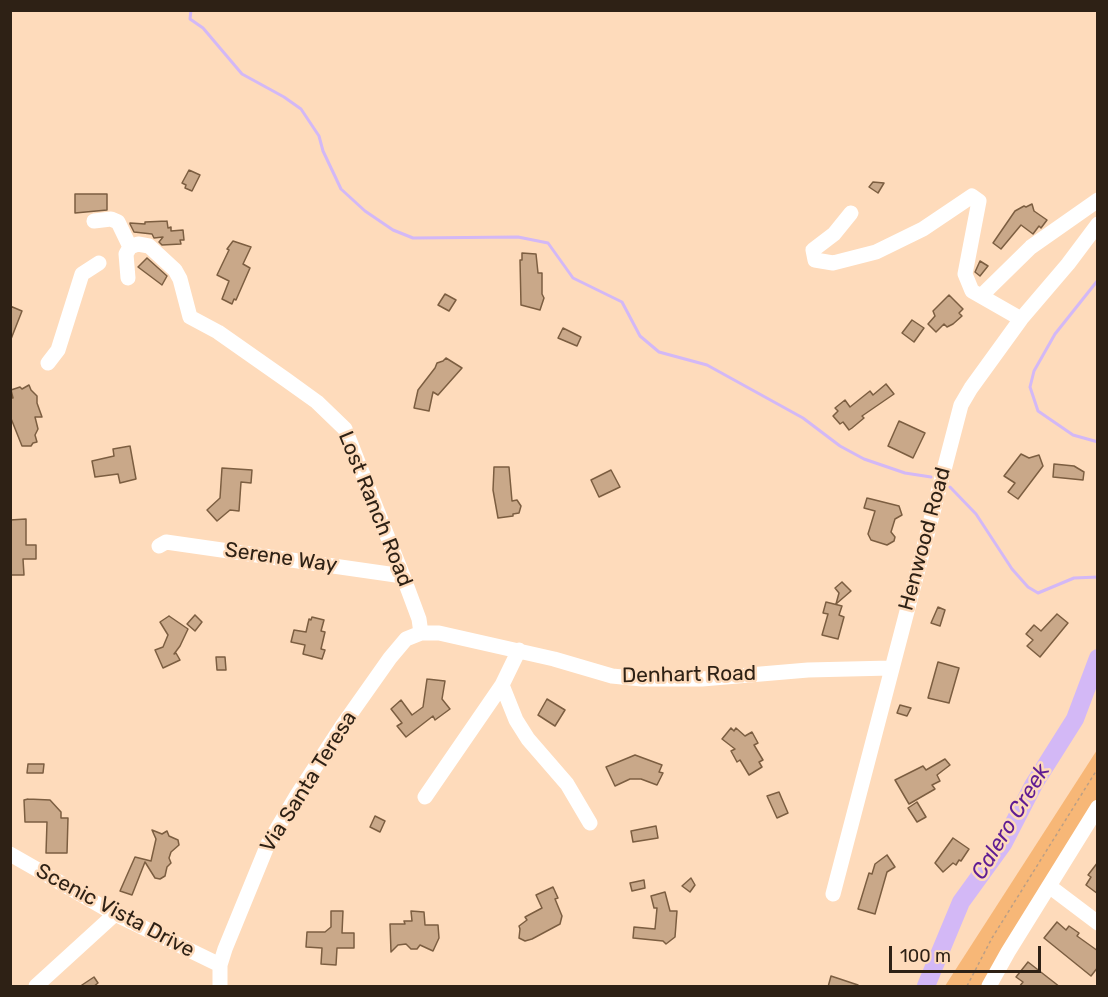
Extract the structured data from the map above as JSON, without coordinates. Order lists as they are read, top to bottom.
{
  "streets": {
    "street": [
      "Lost Ranch Road",
      "Henwood Road",
      "Serene Way",
      "Denhart Road",
      "Via Santa Teresa",
      "Scenic Vista Drive"
    ]
  },
  "crossings": [
    ["Lost Ranch Road", "Serene Way"],
    ["Lost Ranch Road", "Denhart Road"],
    ["Lost Ranch Road", "Via Santa Teresa"],
    ["Henwood Road", "Denhart Road"],
    ["Denhart Road", "Via Santa Teresa"],
    ["Via Santa Teresa", "Scenic Vista Drive"]
  ],
  "water": ["Calero Creek"],
  "scale_bar": "100 m"
}
